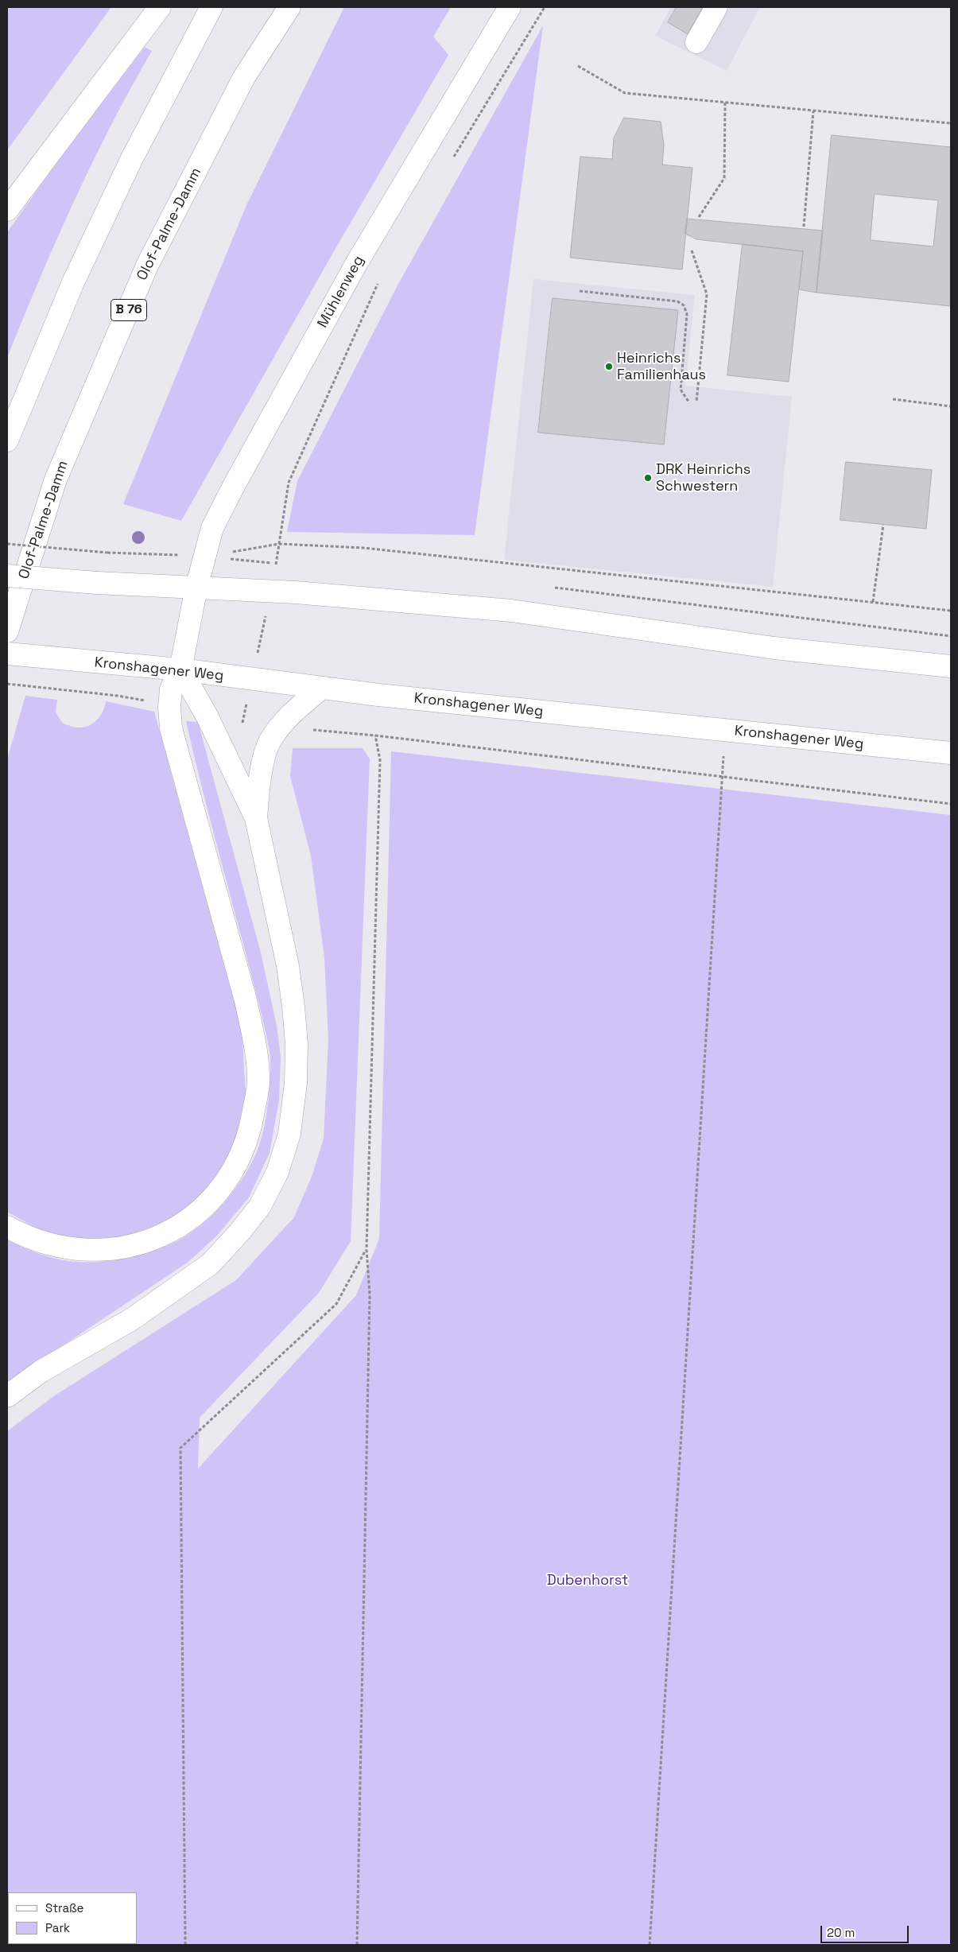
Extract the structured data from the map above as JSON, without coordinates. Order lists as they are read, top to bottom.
{
  "streets": {
    "main road": [
      "Olof-Palme-Damm",
      "Mühlenweg",
      "B 76",
      "Kronshagener Weg"
    ]
  },
  "crossings": [
    ["Mühlenweg", "Kronshagener Weg"]
  ],
  "parks": ["Dubenhorst"],
  "places": ["Heinrichs Familienhaus", "DRK Heinrichs Schwestern"],
  "legend": ["Straße", "Park"],
  "scale_bar": "20 m"
}
